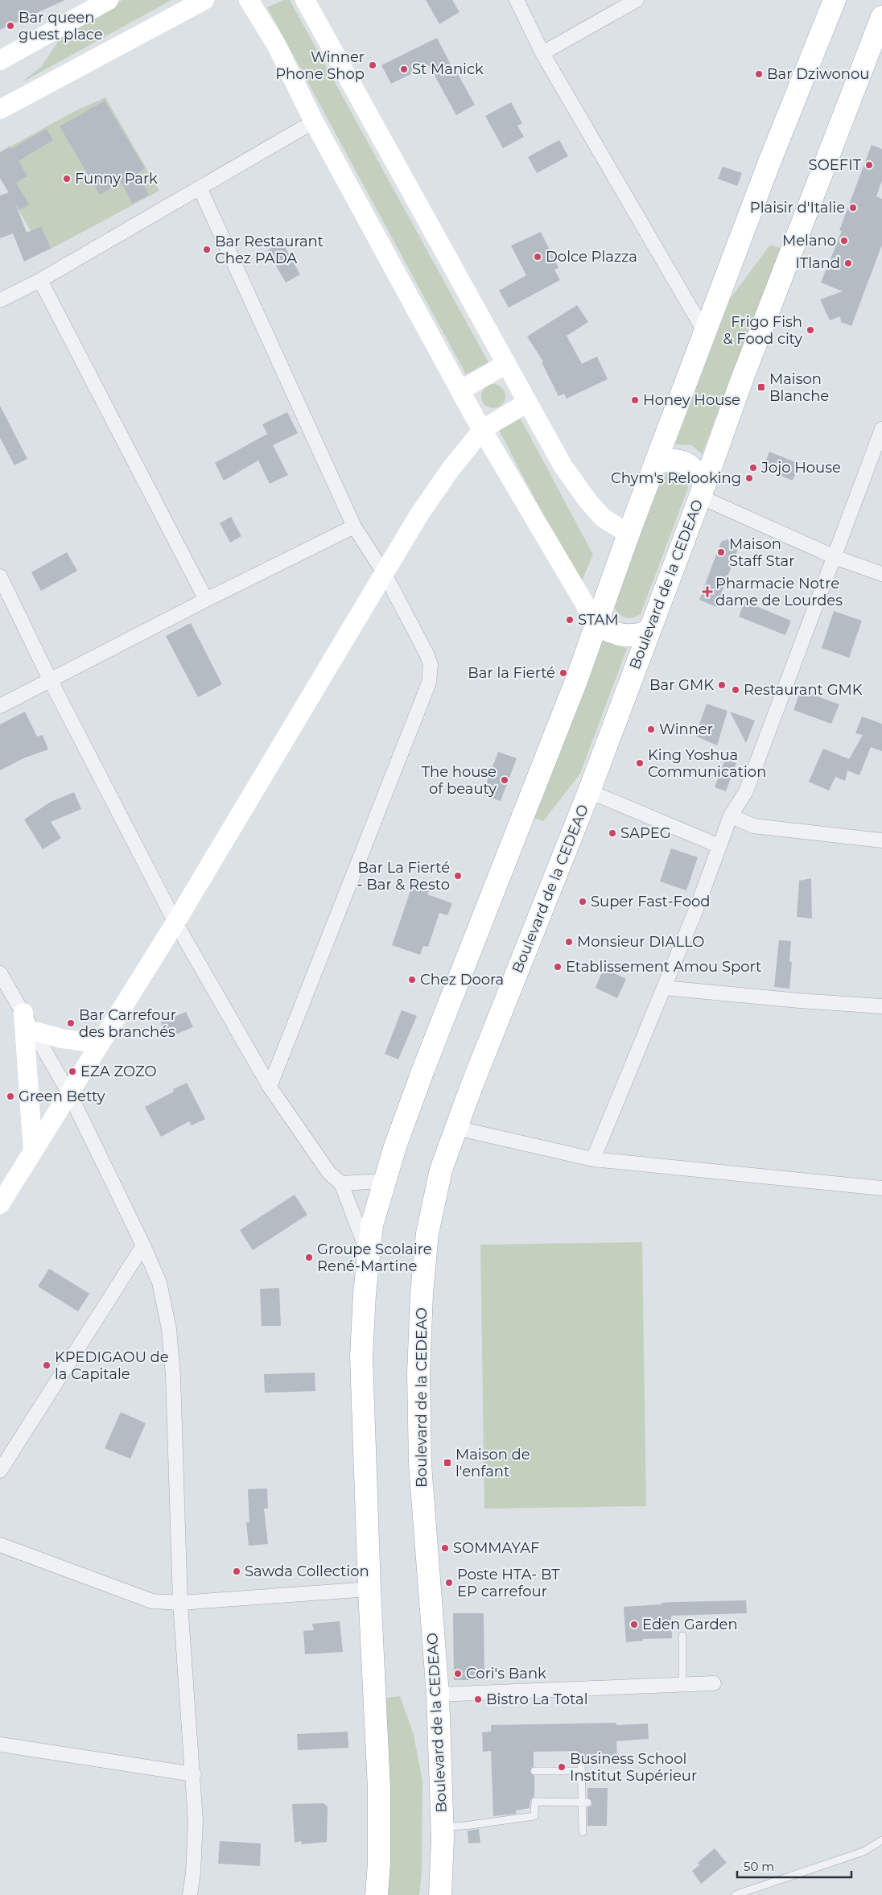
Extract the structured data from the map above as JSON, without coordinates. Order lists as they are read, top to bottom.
{
  "streets": {
    "main road": ["Boulevard de la CEDEAO"]
  },
  "places": {
    "other": [
      "Bar queen guest place",
      "Winner Phone Shop",
      "St Manick",
      "Bar Dziwonou",
      "SOEFIT",
      "Funny Park",
      "Plaisir d'Italie",
      "Melano",
      "Bar Restaurant Chez PADA",
      "Dolce Plazza",
      "ITland",
      "Frigo Fish & Food city",
      "Honey House",
      "Jojo House",
      "Chym's Relooking",
      "Maison Staff Star",
      "STAM",
      "Bar la Fierté",
      "Bar GMK",
      "Restaurant GMK",
      "Winner",
      "King Yoshua Communication",
      "The house of beauty",
      "SAPEG",
      "Bar La Fierté - Bar & Resto",
      "Super Fast-Food",
      "Monsieur DIALLO",
      "Etablissement Amou Sport",
      "Chez Doora",
      "Bar Carrefour des branchés",
      "EZA ZOZO",
      "Green Betty",
      "Groupe Scolaire René-Martine",
      "KPEDIGAOU de la Capitale",
      "SOMMAYAF",
      "Sawda Collection",
      "Poste HTA- BT EP carrefour",
      "Eden Garden",
      "Cori's Bank",
      "Bistro La Total",
      "Business School Institut Supérieur"
    ],
    "transit": ["Maison Blanche", "Maison de l'enfant"],
    "health": ["Pharmacie Notre dame de Lourdes"]
  },
  "scale_bar": "50 m"
}
